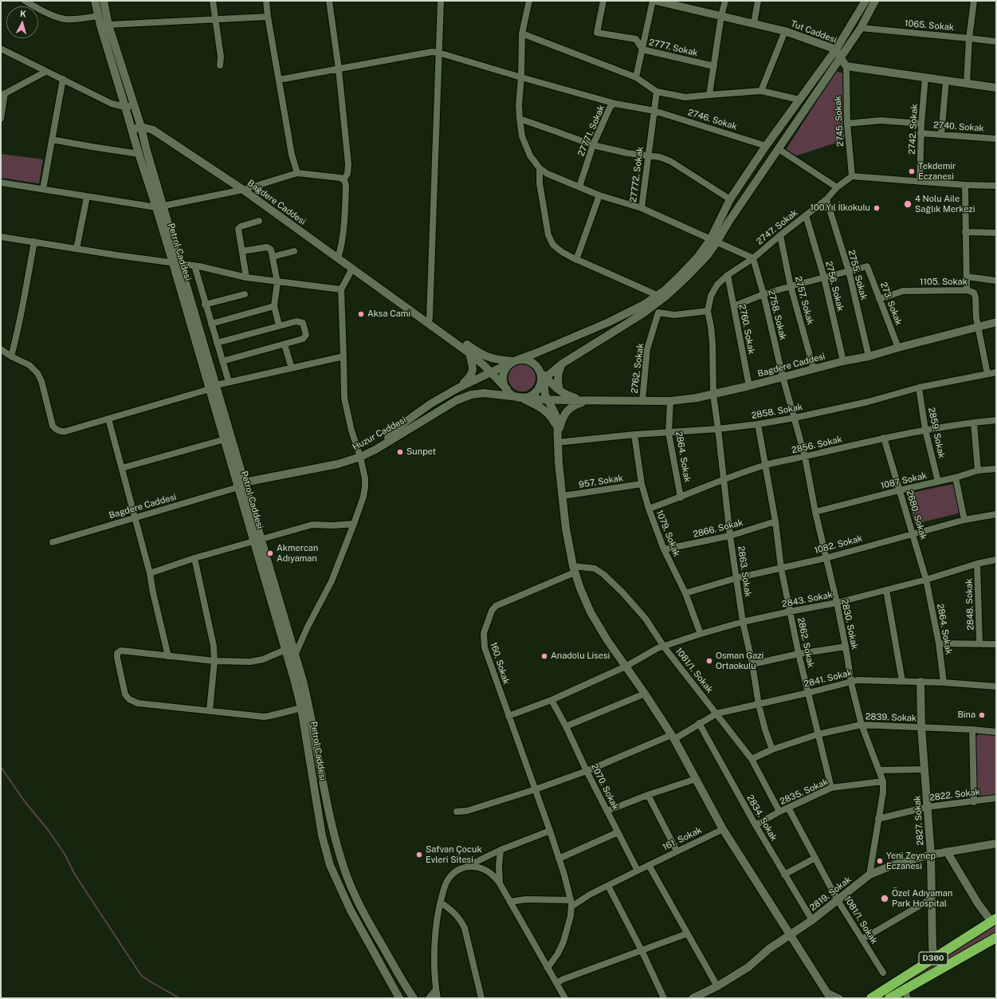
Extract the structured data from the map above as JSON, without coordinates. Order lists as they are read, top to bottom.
{
  "streets": {
    "highway": ["D360"],
    "main road": [
      "Tut Caddesi",
      "Bağdere Caddesi",
      "Petrol Caddesi",
      "Bagdere Caddesi",
      "Huzur Caddesi",
      "2827. Sokak",
      "2819. Sokak"
    ],
    "street": [
      "1065. Sokak",
      "2777. Sokak",
      "2746. Sokak",
      "2745. Sokak",
      "2740. Sokak",
      "2742. Sokak",
      "27771. Sokak",
      "27772. Sokak",
      "2747. Sokak",
      "2755. Sokak",
      "1105. Sokak",
      "2756. Sokak",
      "2757. Sokak",
      "273. Sokak",
      "2758. Sokak",
      "2760. Sokak",
      "2762. Sokak",
      "2858. Sokak",
      "2859. Sokak",
      "2856. Sokak",
      "2864. Sokak",
      "1087 Sokak",
      "957. Sokak",
      "2680. Sokak",
      "2866. Sokak",
      "1079. Sokak",
      "1082. Sokak",
      "2863. Sokak",
      "2843. Sokak",
      "2848. Sokak",
      "2830. Sokak",
      "2862. Sokak",
      "160. Sokak",
      "1081/1. Sokak",
      "2841. Sokak",
      "2839. Sokak",
      "2070. Sokak",
      "2835. Sokak",
      "2822. Sokak",
      "2834. Sokak",
      "161. Sokak"
    ]
  },
  "crossings": [
    ["Tut Caddesi", "2745. Sokak"],
    ["2746. Sokak", "27771. Sokak"],
    ["2746. Sokak", "27772. Sokak"],
    ["2745. Sokak", "2747. Sokak"],
    ["2740. Sokak", "2742. Sokak"],
    ["27771. Sokak", "27772. Sokak"],
    ["Bağdere Caddesi", "Huzur Caddesi"],
    ["2747. Sokak", "2755. Sokak"],
    ["2747. Sokak", "2756. Sokak"],
    ["2747. Sokak", "2757. Sokak"],
    ["2747. Sokak", "2758. Sokak"],
    ["2747. Sokak", "2760. Sokak"],
    ["Petrol Caddesi", "Bagdere Caddesi"],
    ["Petrol Caddesi", "Huzur Caddesi"],
    ["2755. Sokak", "273. Sokak"],
    ["2755. Sokak", "Bagdere Caddesi"],
    ["1105. Sokak", "273. Sokak"],
    ["1105. Sokak", "Bagdere Caddesi"],
    ["2756. Sokak", "Bagdere Caddesi"],
    ["2757. Sokak", "Bagdere Caddesi"],
    ["273. Sokak", "Bagdere Caddesi"],
    ["2758. Sokak", "Bagdere Caddesi"],
    ["2758. Sokak", "2830. Sokak"],
    ["2760. Sokak", "Bagdere Caddesi"],
    ["Bagdere Caddesi", "2762. Sokak"],
    ["Bagdere Caddesi", "Huzur Caddesi"],
    ["Bagdere Caddesi", "2864. Sokak"],
    ["Bagdere Caddesi", "2863. Sokak"],
    ["Bagdere Caddesi", "2830. Sokak"],
    ["2858. Sokak", "2859. Sokak"],
    ["2858. Sokak", "2864. Sokak"],
    ["2858. Sokak", "1079. Sokak"],
    ["2858. Sokak", "2863. Sokak"],
    ["2858. Sokak", "2830. Sokak"],
    ["2858. Sokak", "2862. Sokak"],
    ["2859. Sokak", "2856. Sokak"],
    ["2859. Sokak", "1087 Sokak"],
    ["2856. Sokak", "2864. Sokak"],
    ["2856. Sokak", "2680. Sokak"],
    ["2856. Sokak", "1079. Sokak"],
    ["2856. Sokak", "2863. Sokak"],
    ["2856. Sokak", "2830. Sokak"],
    ["2856. Sokak", "2862. Sokak"],
    ["2864. Sokak", "2680. Sokak"],
    ["2864. Sokak", "2843. Sokak"],
    ["2864. Sokak", "2841. Sokak"],
    ["1087 Sokak", "2680. Sokak"],
    ["1087 Sokak", "2830. Sokak"],
    ["957. Sokak", "1079. Sokak"],
    ["2680. Sokak", "1082. Sokak"],
    ["2680. Sokak", "2843. Sokak"],
    ["2866. Sokak", "1079. Sokak"],
    ["2866. Sokak", "2863. Sokak"],
    ["2866. Sokak", "2862. Sokak"],
    ["1079. Sokak", "1082. Sokak"],
    ["1079. Sokak", "2843. Sokak"],
    ["1082. Sokak", "2863. Sokak"],
    ["1082. Sokak", "2830. Sokak"],
    ["1082. Sokak", "2862. Sokak"],
    ["2863. Sokak", "2843. Sokak"],
    ["2863. Sokak", "2841. Sokak"],
    ["2863. Sokak", "2839. Sokak"],
    ["2843. Sokak", "2848. Sokak"],
    ["2843. Sokak", "2830. Sokak"],
    ["2843. Sokak", "2862. Sokak"],
    ["2843. Sokak", "160. Sokak"],
    ["2843. Sokak", "1081/1. Sokak"],
    ["2843. Sokak", "2070. Sokak"],
    ["2830. Sokak", "2841. Sokak"],
    ["2830. Sokak", "2839. Sokak"],
    ["2830. Sokak", "2835. Sokak"],
    ["2830. Sokak", "2822. Sokak"],
    ["2830. Sokak", "2819. Sokak"],
    ["2862. Sokak", "2841. Sokak"],
    ["2862. Sokak", "2839. Sokak"],
    ["2862. Sokak", "2835. Sokak"],
    ["160. Sokak", "1081/1. Sokak"],
    ["160. Sokak", "2841. Sokak"],
    ["1081/1. Sokak", "2841. Sokak"],
    ["1081/1. Sokak", "2839. Sokak"],
    ["1081/1. Sokak", "2835. Sokak"],
    ["1081/1. Sokak", "2819. Sokak"],
    ["2841. Sokak", "2070. Sokak"],
    ["2841. Sokak", "2834. Sokak"],
    ["2841. Sokak", "2827. Sokak"],
    ["2839. Sokak", "2827. Sokak"],
    ["2835. Sokak", "2834. Sokak"],
    ["2822. Sokak", "2827. Sokak"],
    ["2834. Sokak", "2819. Sokak"],
    ["2827. Sokak", "2819. Sokak"],
    ["2827. Sokak", "D360"]
  ],
  "places": [
    "Tekdemir Eczanesi",
    "4 Nolu Aile Sağlık Merkezi",
    "100.Yıl İlkokulu",
    "Aksa Cami",
    "Sunpet",
    "Akmercan Adıyaman",
    "Anadolu Lisesi",
    "Osman Gazi Ortaokulu",
    "Bina",
    "Safvan Çocuk Evleri Sitesi",
    "Yeni Zeynep Eczanesi",
    "Özel Adıyaman Park Hospital"
  ],
  "north": "top"
}
